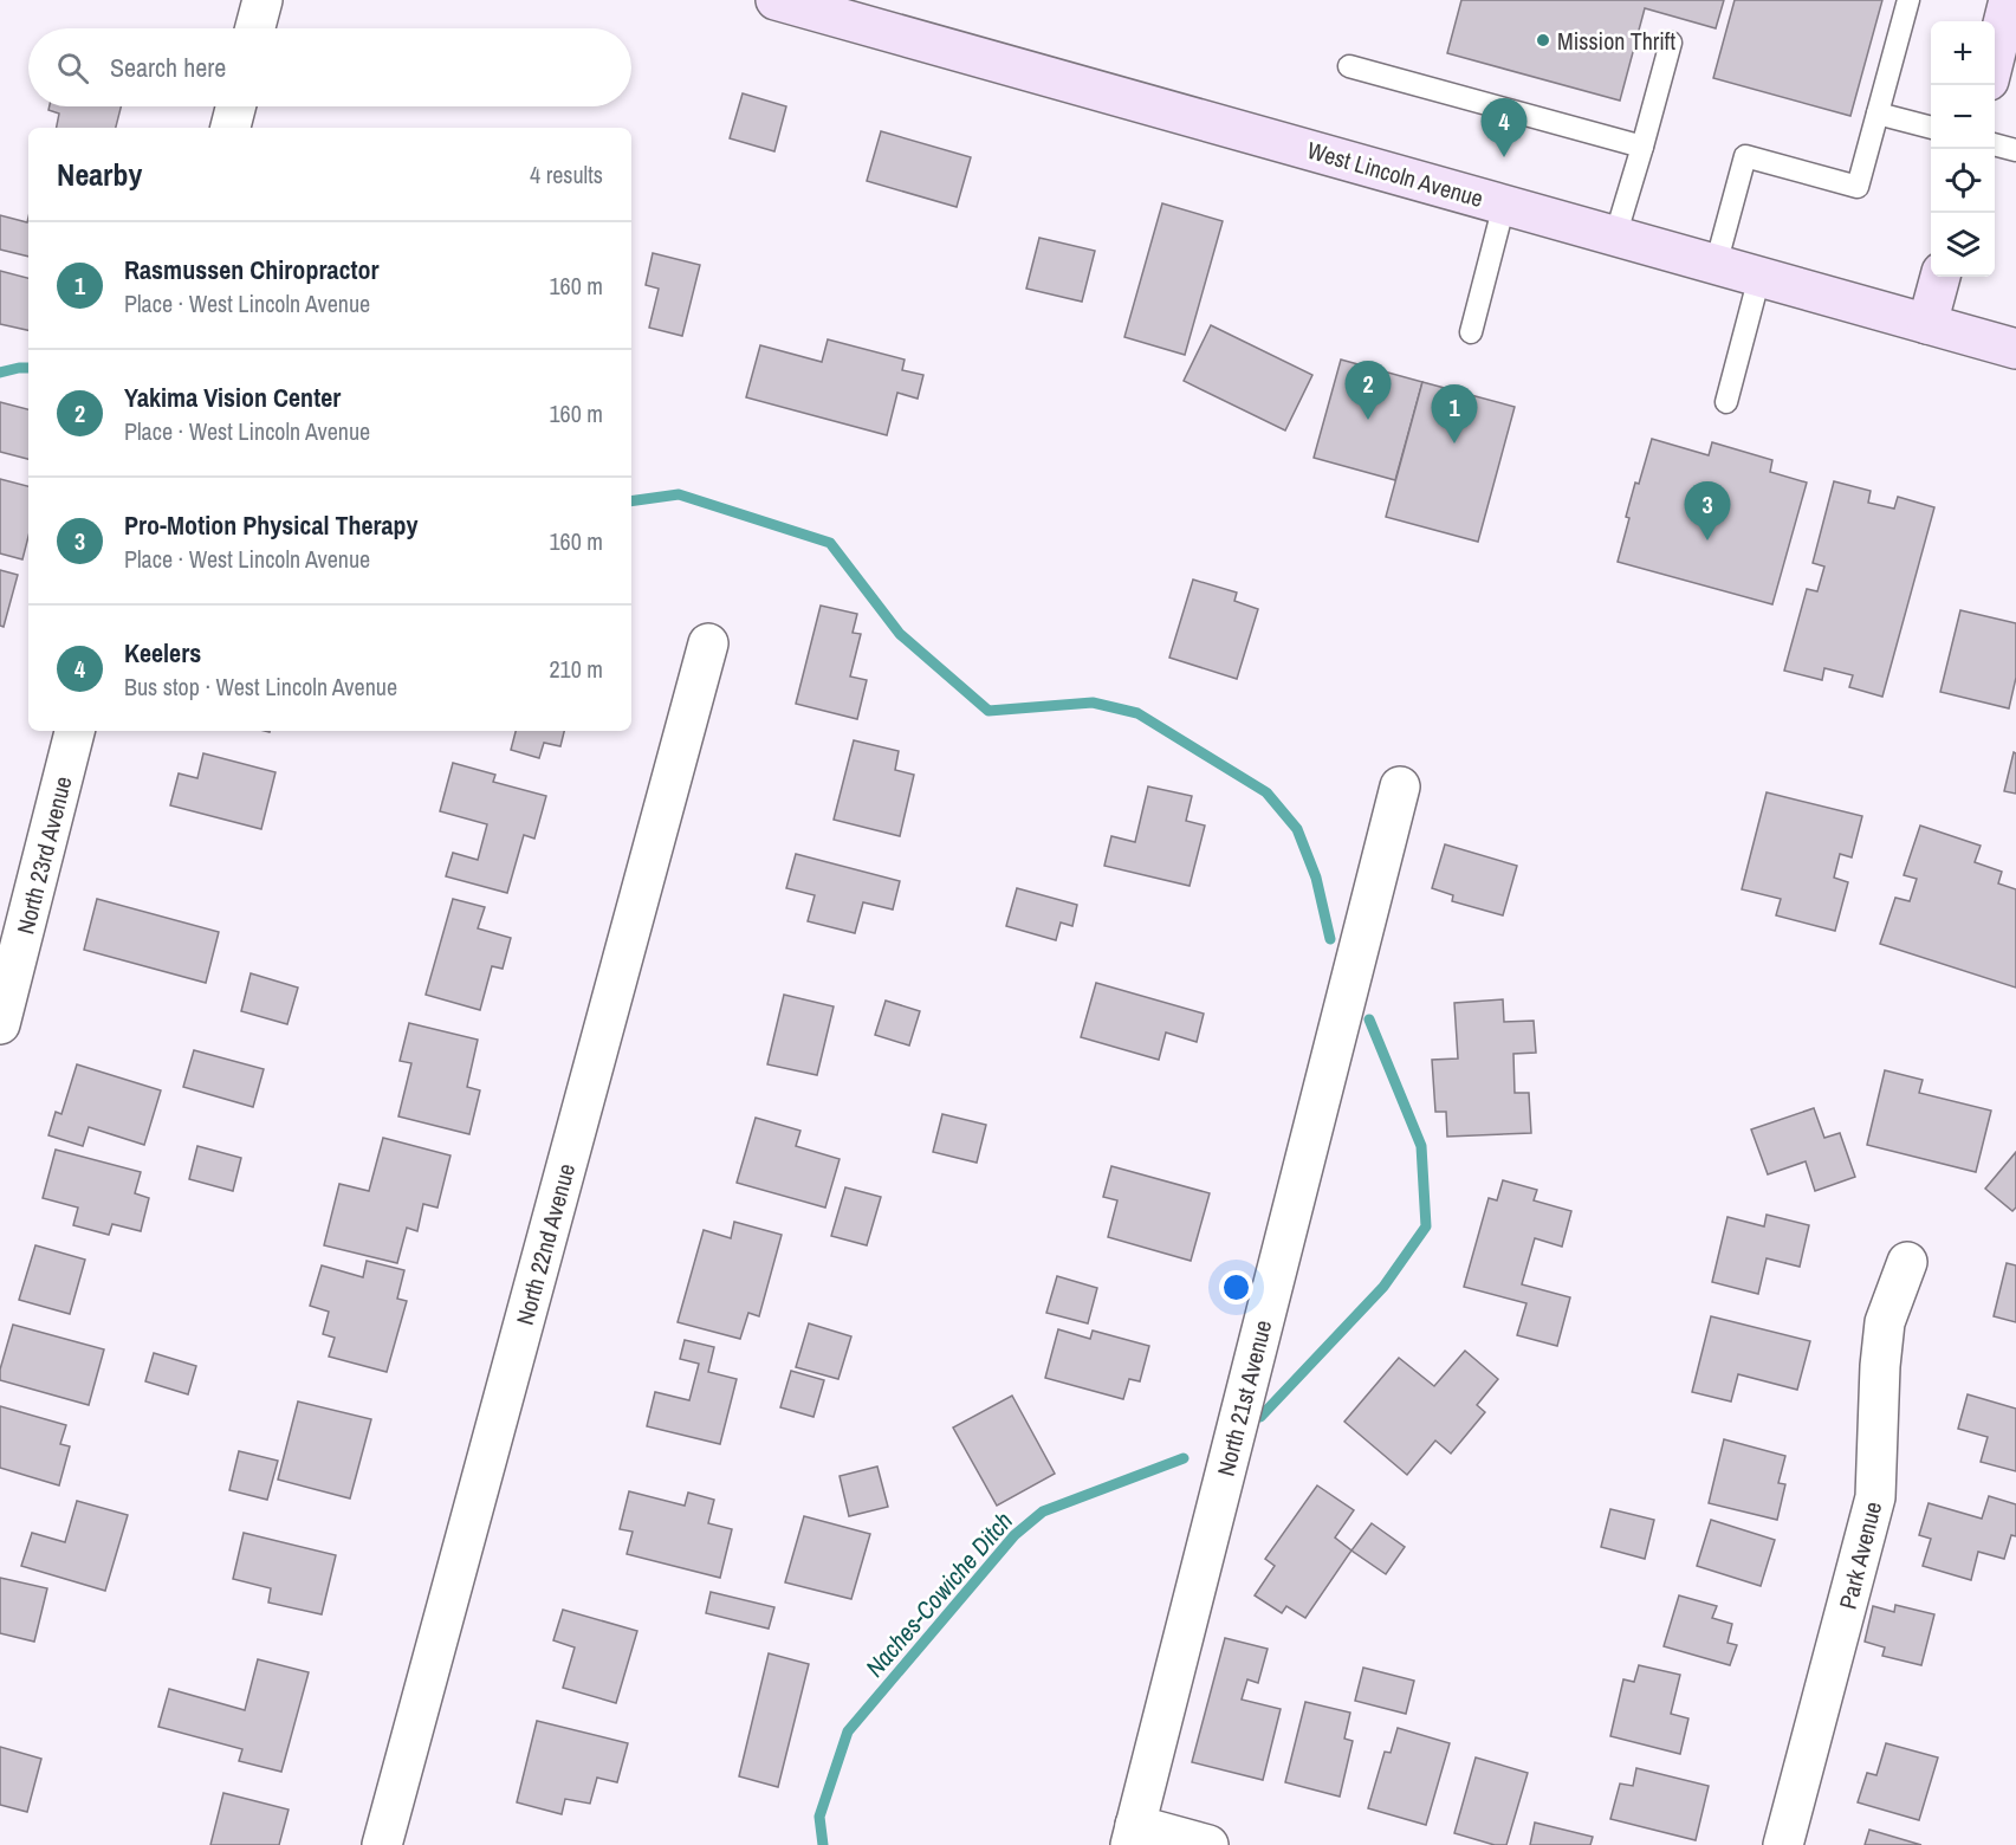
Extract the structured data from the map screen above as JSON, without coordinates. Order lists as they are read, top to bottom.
{
  "streets": {
    "street": [
      "West Lincoln Avenue",
      "North 23rd Avenue",
      "North 22nd Avenue",
      "North 21st Avenue",
      "Park Avenue"
    ]
  },
  "water": ["Naches-Cowiche Ditch"],
  "places": ["Mission Thrift"],
  "page": {
    "map_buttons": ["+", "−"],
    "search": "Search here",
    "pins": [
      "4",
      "2",
      "1",
      "3"
    ],
    "heading": ["Nearby", "4 results"],
    "list": [
      {
        "mark": "1",
        "name": "Rasmussen Chiropractor",
        "note": "Place · West Lincoln Avenue",
        "value": "160 m"
      },
      {
        "mark": "2",
        "name": "Yakima Vision Center",
        "note": "Place · West Lincoln Avenue",
        "value": "160 m"
      },
      {
        "mark": "3",
        "name": "Pro-Motion Physical Therapy",
        "note": "Place · West Lincoln Avenue",
        "value": "160 m"
      },
      {
        "mark": "4",
        "name": "Keelers",
        "note": "Bus stop · West Lincoln Avenue",
        "value": "210 m"
      }
    ]
  }
}
